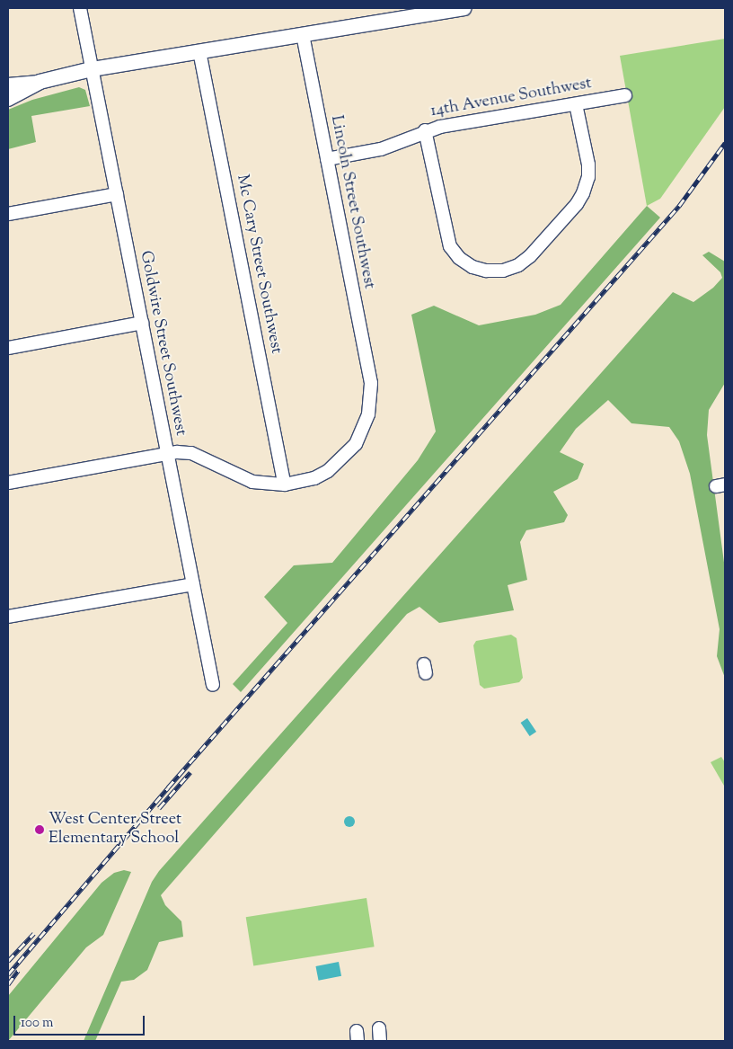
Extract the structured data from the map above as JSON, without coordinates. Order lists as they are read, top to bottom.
{
  "streets": {
    "street": [
      "14th Avenue Southwest",
      "Lincoln Street Southwest",
      "Mc Cary Street Southwest",
      "Goldwire Street Southwest"
    ]
  },
  "crossings": [
    ["14th Avenue Southwest", "Lincoln Street Southwest"],
    ["Lincoln Street Southwest", "Mc Cary Street Southwest"],
    ["Lincoln Street Southwest", "Goldwire Street Southwest"]
  ],
  "places": ["West Center Street Elementary School"],
  "scale_bar": "100 m"
}
